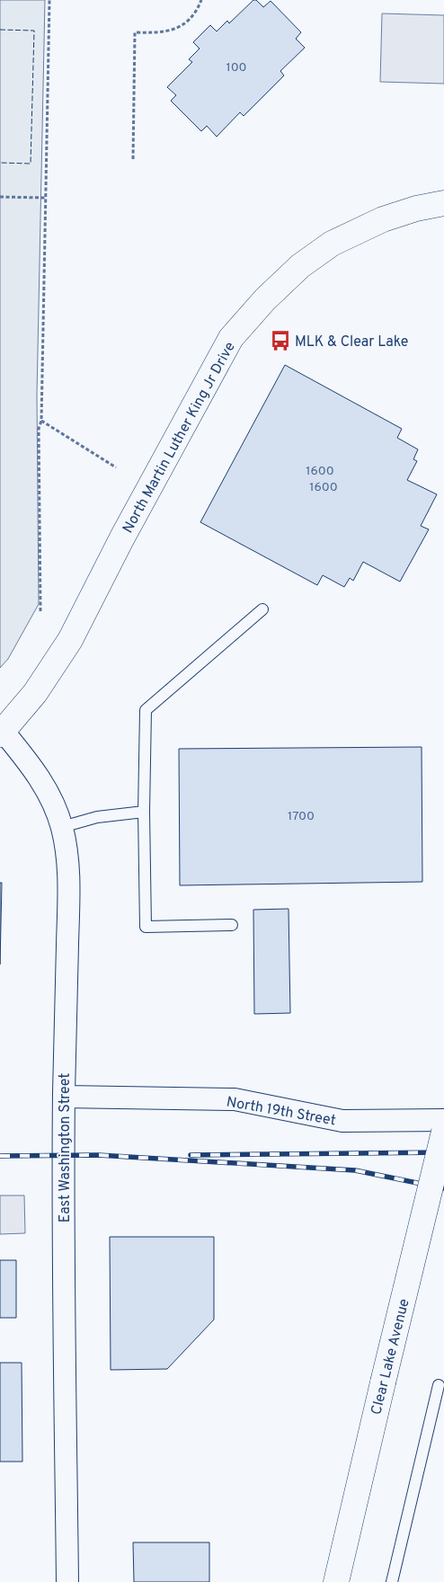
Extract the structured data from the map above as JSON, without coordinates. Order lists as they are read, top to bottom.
{
  "streets": {
    "street": [
      "North Martin Luther King Jr Drive",
      "North 19th Street",
      "East Washington Street",
      "Clear Lake Avenue"
    ]
  },
  "crossings": [
    ["North Martin Luther King Jr Drive", "East Washington Street"],
    ["North 19th Street", "East Washington Street"]
  ],
  "places": {
    "bus stop": ["MLK & Clear Lake"]
  },
  "house_numbers": [
    "100",
    "1600",
    "1600",
    "1700"
  ]
}
